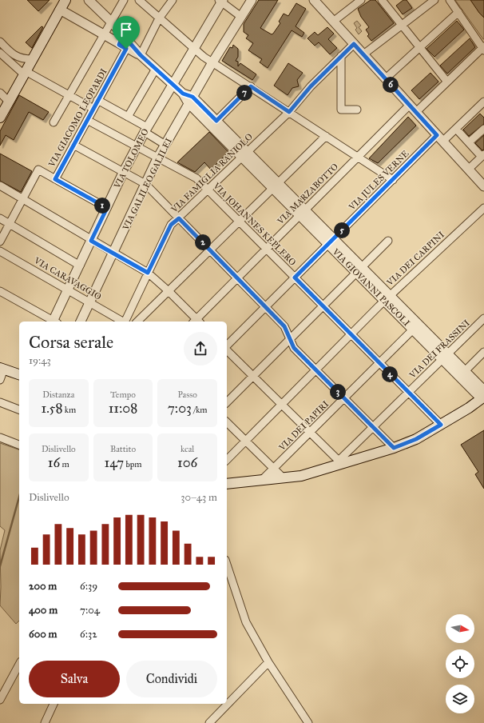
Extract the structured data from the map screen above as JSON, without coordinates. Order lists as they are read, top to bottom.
{
  "streets": {
    "street": [
      "VIA GIACOMO LEOPARDI",
      "VIA TOLOMEO",
      "VIA FAMIGLIA RANIOLO",
      "VIA JULES VERNE",
      "VIA GALILEO GALILEI",
      "VIA MARZABOTTO",
      "VIA JOHANNES KEPLERO",
      "VIA DEI CARPINI",
      "VIA CARAVAGGIO",
      "VIA GIOVANNI PASCOLI",
      "VIA DEI FRASSINI",
      "VIA DEI PAPIRI"
    ]
  },
  "crossings": [
    ["VIA GIACOMO LEOPARDI", "VIA JOHANNES KEPLERO"],
    ["VIA GIACOMO LEOPARDI", "VIA GIOVANNI PASCOLI"],
    ["VIA TOLOMEO", "VIA JOHANNES KEPLERO"],
    ["VIA TOLOMEO", "VIA CARAVAGGIO"],
    ["VIA TOLOMEO", "VIA GIOVANNI PASCOLI"],
    ["VIA FAMIGLIA RANIOLO", "VIA JOHANNES KEPLERO"],
    ["VIA FAMIGLIA RANIOLO", "VIA GIOVANNI PASCOLI"],
    ["VIA JULES VERNE", "VIA JOHANNES KEPLERO"],
    ["VIA JULES VERNE", "VIA GIOVANNI PASCOLI"],
    ["VIA GALILEO GALILEI", "VIA JOHANNES KEPLERO"],
    ["VIA GALILEO GALILEI", "VIA CARAVAGGIO"],
    ["VIA GALILEO GALILEI", "VIA GIOVANNI PASCOLI"],
    ["VIA MARZABOTTO", "VIA JOHANNES KEPLERO"],
    ["VIA MARZABOTTO", "VIA GIOVANNI PASCOLI"],
    ["VIA JOHANNES KEPLERO", "VIA DEI CARPINI"],
    ["VIA JOHANNES KEPLERO", "VIA DEI FRASSINI"],
    ["VIA JOHANNES KEPLERO", "VIA DEI PAPIRI"],
    ["VIA DEI CARPINI", "VIA GIOVANNI PASCOLI"],
    ["VIA GIOVANNI PASCOLI", "VIA DEI FRASSINI"],
    ["VIA GIOVANNI PASCOLI", "VIA DEI PAPIRI"]
  ],
  "north": "right",
  "page": {
    "pins": [
      "6",
      "7",
      "1",
      "5",
      "2",
      "4",
      "3"
    ],
    "heading": ["Corsa serale", "19:43"],
    "stats": [
      ["Distanza", "1.58 km"],
      ["Tempo", "11:08"],
      ["Passo", "7:03 /km"],
      ["Dislivello", "16 m"],
      ["Battito", "147 bpm"],
      ["kcal", "106"]
    ],
    "chart": ["Dislivello", "30–43 m"],
    "list": [
      {
        "name": "200 m",
        "note": "6:39"
      },
      {
        "name": "400 m",
        "note": "7:04"
      },
      {
        "name": "600 m",
        "note": "6:32"
      }
    ],
    "buttons": ["Salva", "Condividi"]
  }
}
